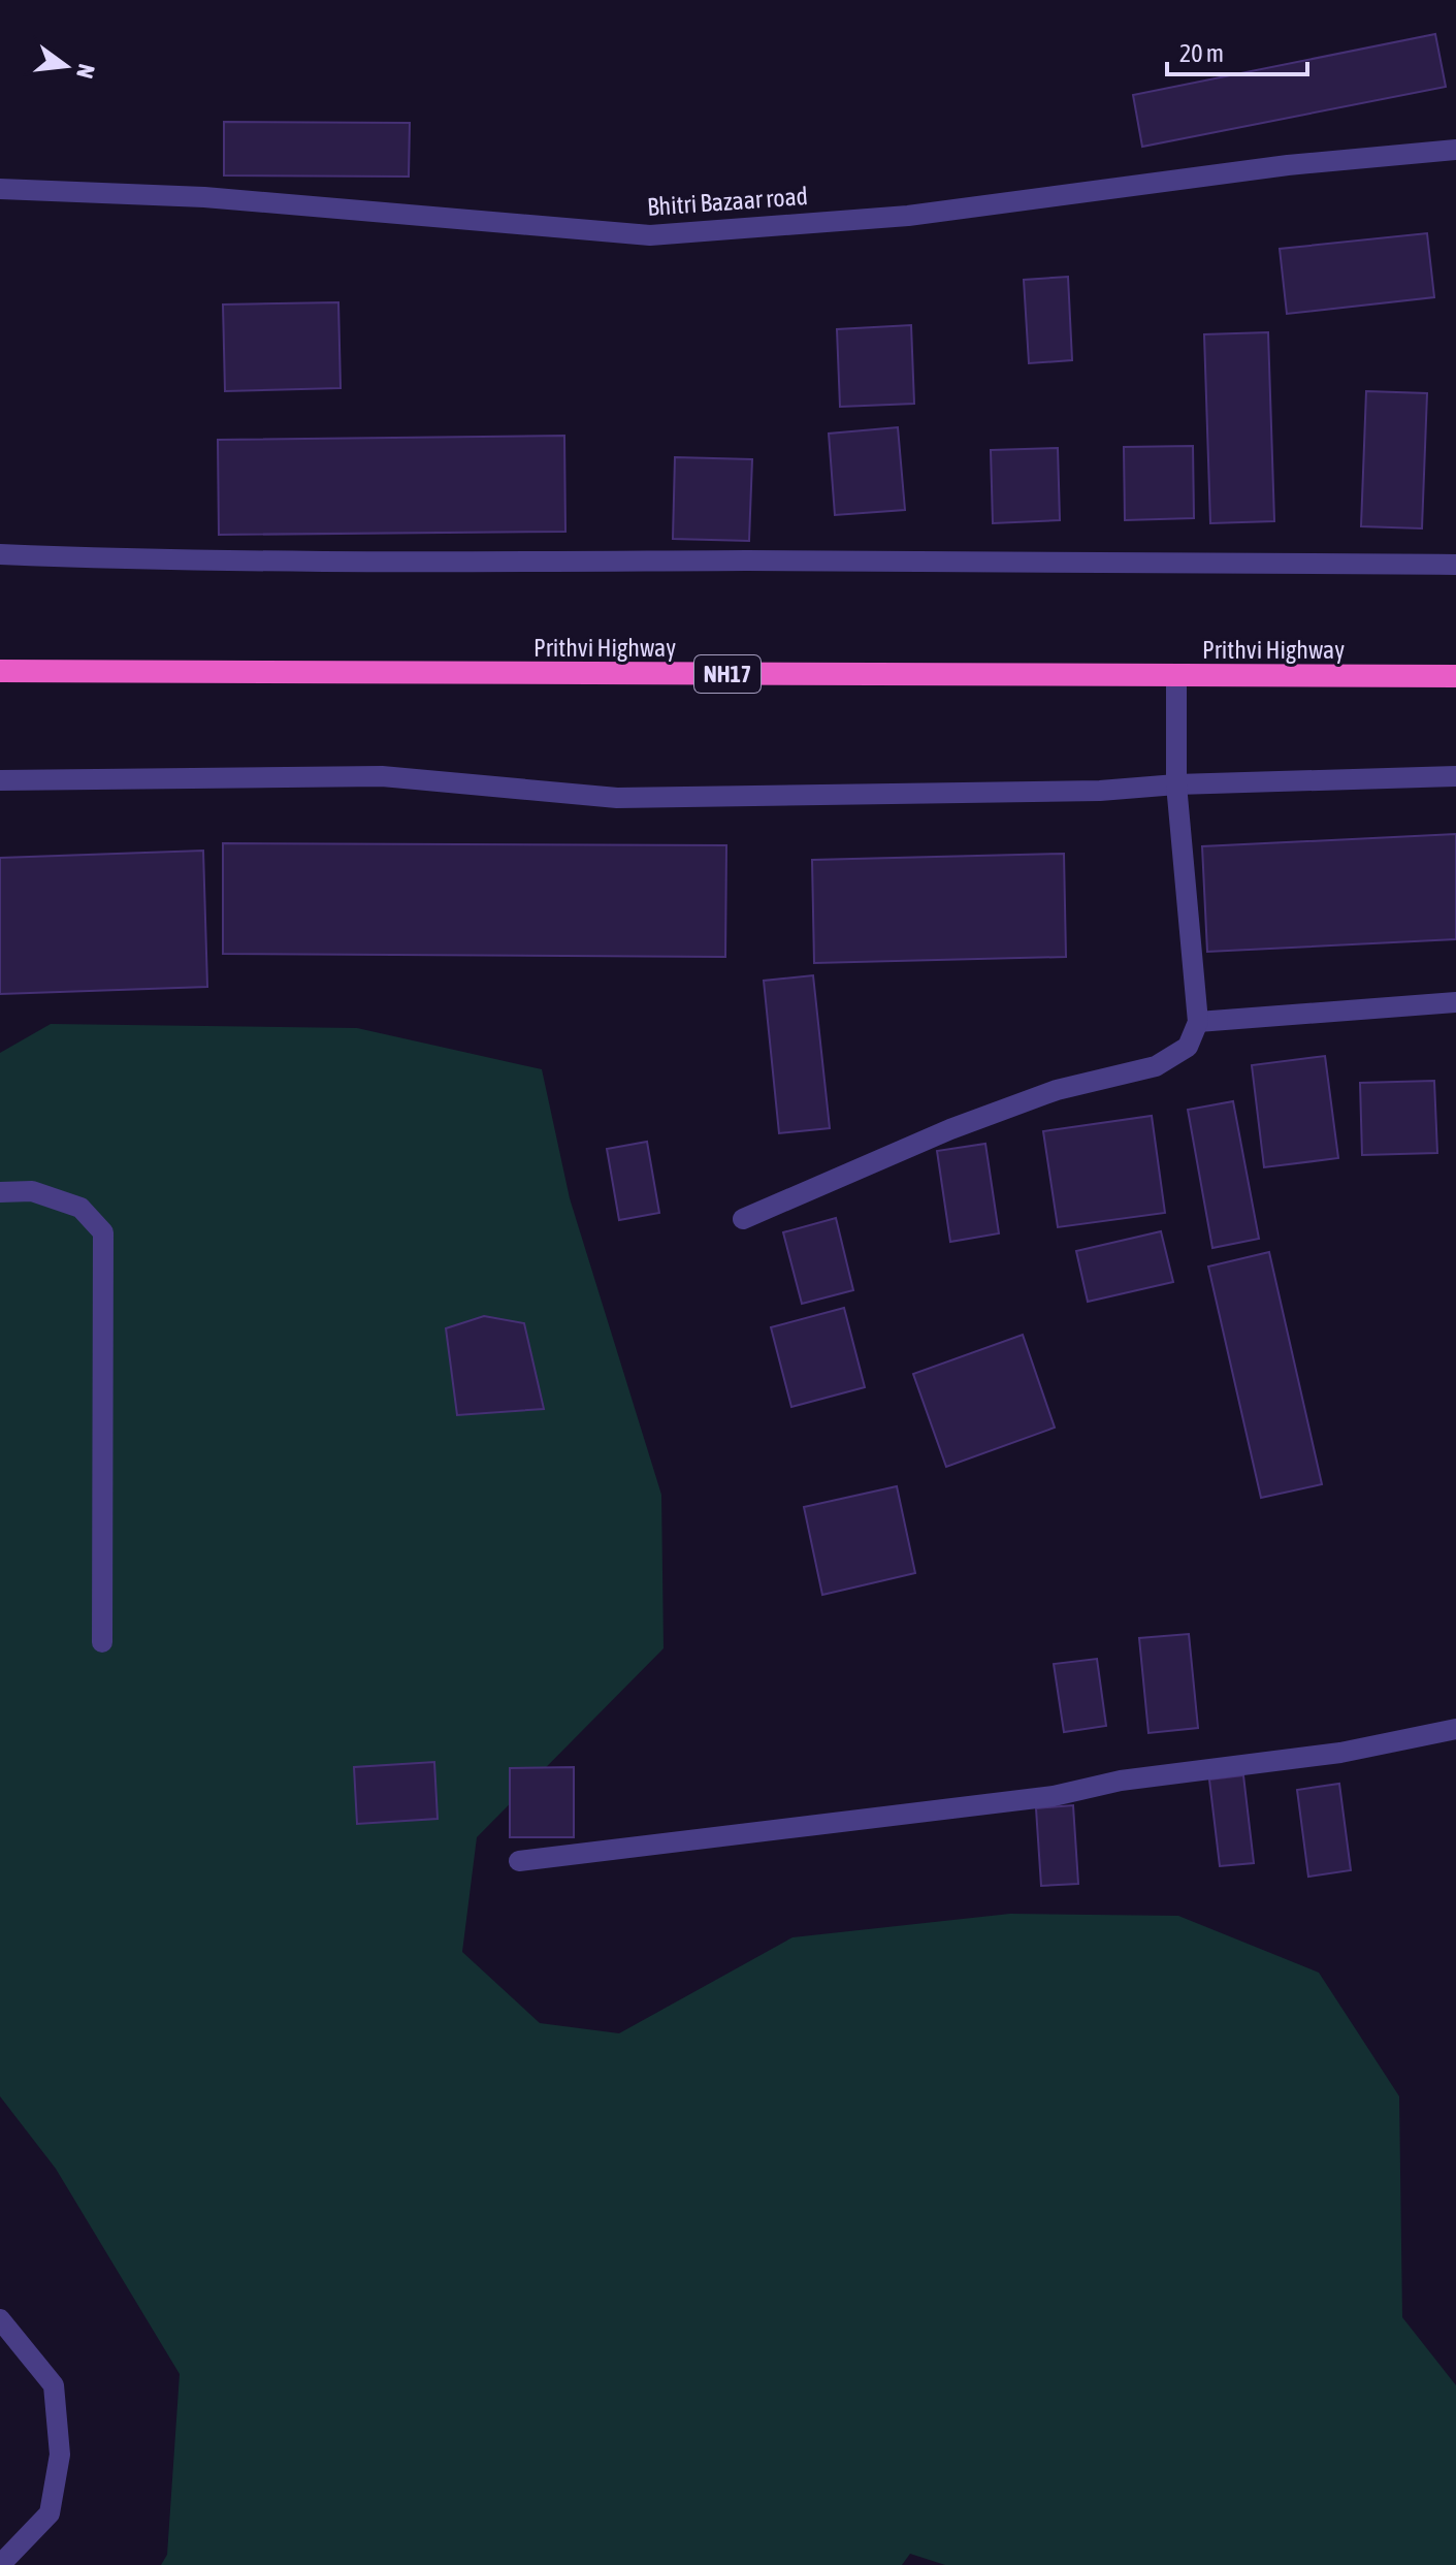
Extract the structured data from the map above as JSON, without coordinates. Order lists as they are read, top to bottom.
{
  "streets": {
    "highway": ["Prithvi Highway", "NH17"],
    "street": ["Bhitri Bazaar road"]
  },
  "scale_bar": "20 m",
  "north": "right"
}
